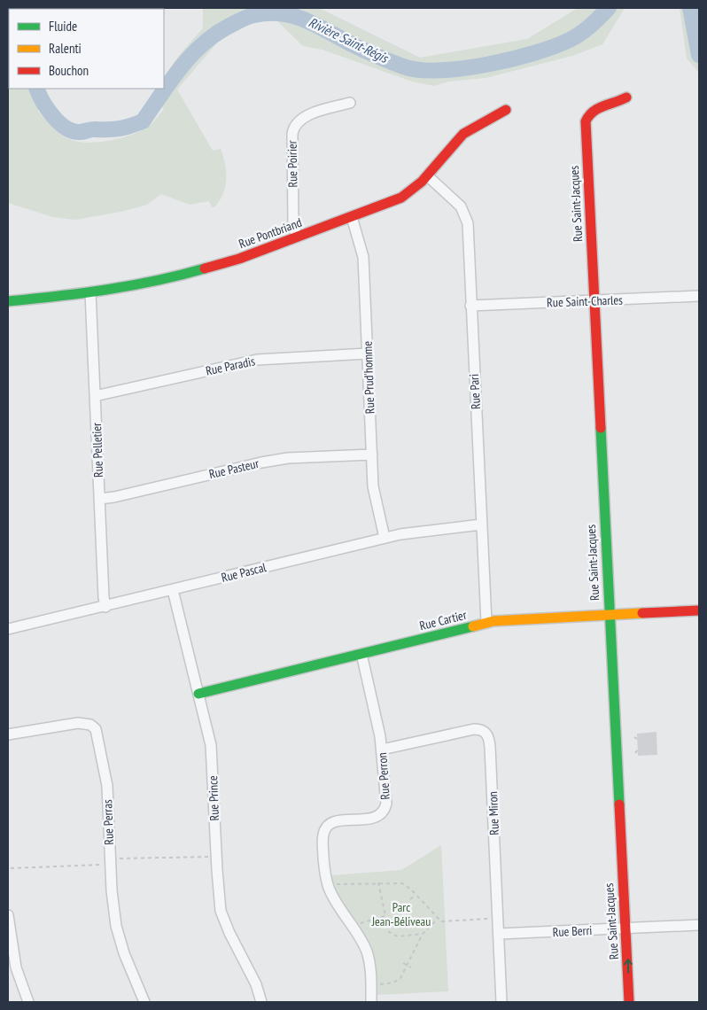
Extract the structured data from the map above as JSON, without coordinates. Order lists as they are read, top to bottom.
{
  "streets": {
    "street": [
      "Rue Poirier",
      "Rue Saint-Jacques",
      "Rue Pontbriand",
      "Rue Saint-Charles",
      "Rue Paradis",
      "Rue Prud'homme",
      "Rue Pari",
      "Rue Pelletier",
      "Rue Pasteur",
      "Rue Pascal",
      "Rue Cartier",
      "Rue Perron",
      "Rue Prince",
      "Rue Miron",
      "Rue Perras",
      "Rue Berri"
    ]
  },
  "crossings": [
    ["Rue Poirier", "Rue Pontbriand"],
    ["Rue Saint-Jacques", "Rue Saint-Charles"],
    ["Rue Saint-Jacques", "Rue Cartier"],
    ["Rue Saint-Jacques", "Rue Berri"],
    ["Rue Pontbriand", "Rue Prud'homme"],
    ["Rue Pontbriand", "Rue Pari"],
    ["Rue Pontbriand", "Rue Pelletier"],
    ["Rue Saint-Charles", "Rue Pari"],
    ["Rue Paradis", "Rue Prud'homme"],
    ["Rue Paradis", "Rue Pelletier"],
    ["Rue Prud'homme", "Rue Pasteur"],
    ["Rue Prud'homme", "Rue Pascal"],
    ["Rue Pari", "Rue Pascal"],
    ["Rue Pari", "Rue Cartier"],
    ["Rue Pelletier", "Rue Pasteur"],
    ["Rue Pelletier", "Rue Pascal"],
    ["Rue Pascal", "Rue Prince"],
    ["Rue Cartier", "Rue Perron"],
    ["Rue Cartier", "Rue Prince"],
    ["Rue Perron", "Rue Miron"],
    ["Rue Miron", "Rue Berri"]
  ],
  "water": ["Rivière Saint-Régis"],
  "parks": ["Parc Jean-Béliveau"],
  "legend": ["Fluide", "Ralenti", "Bouchon"]
}
